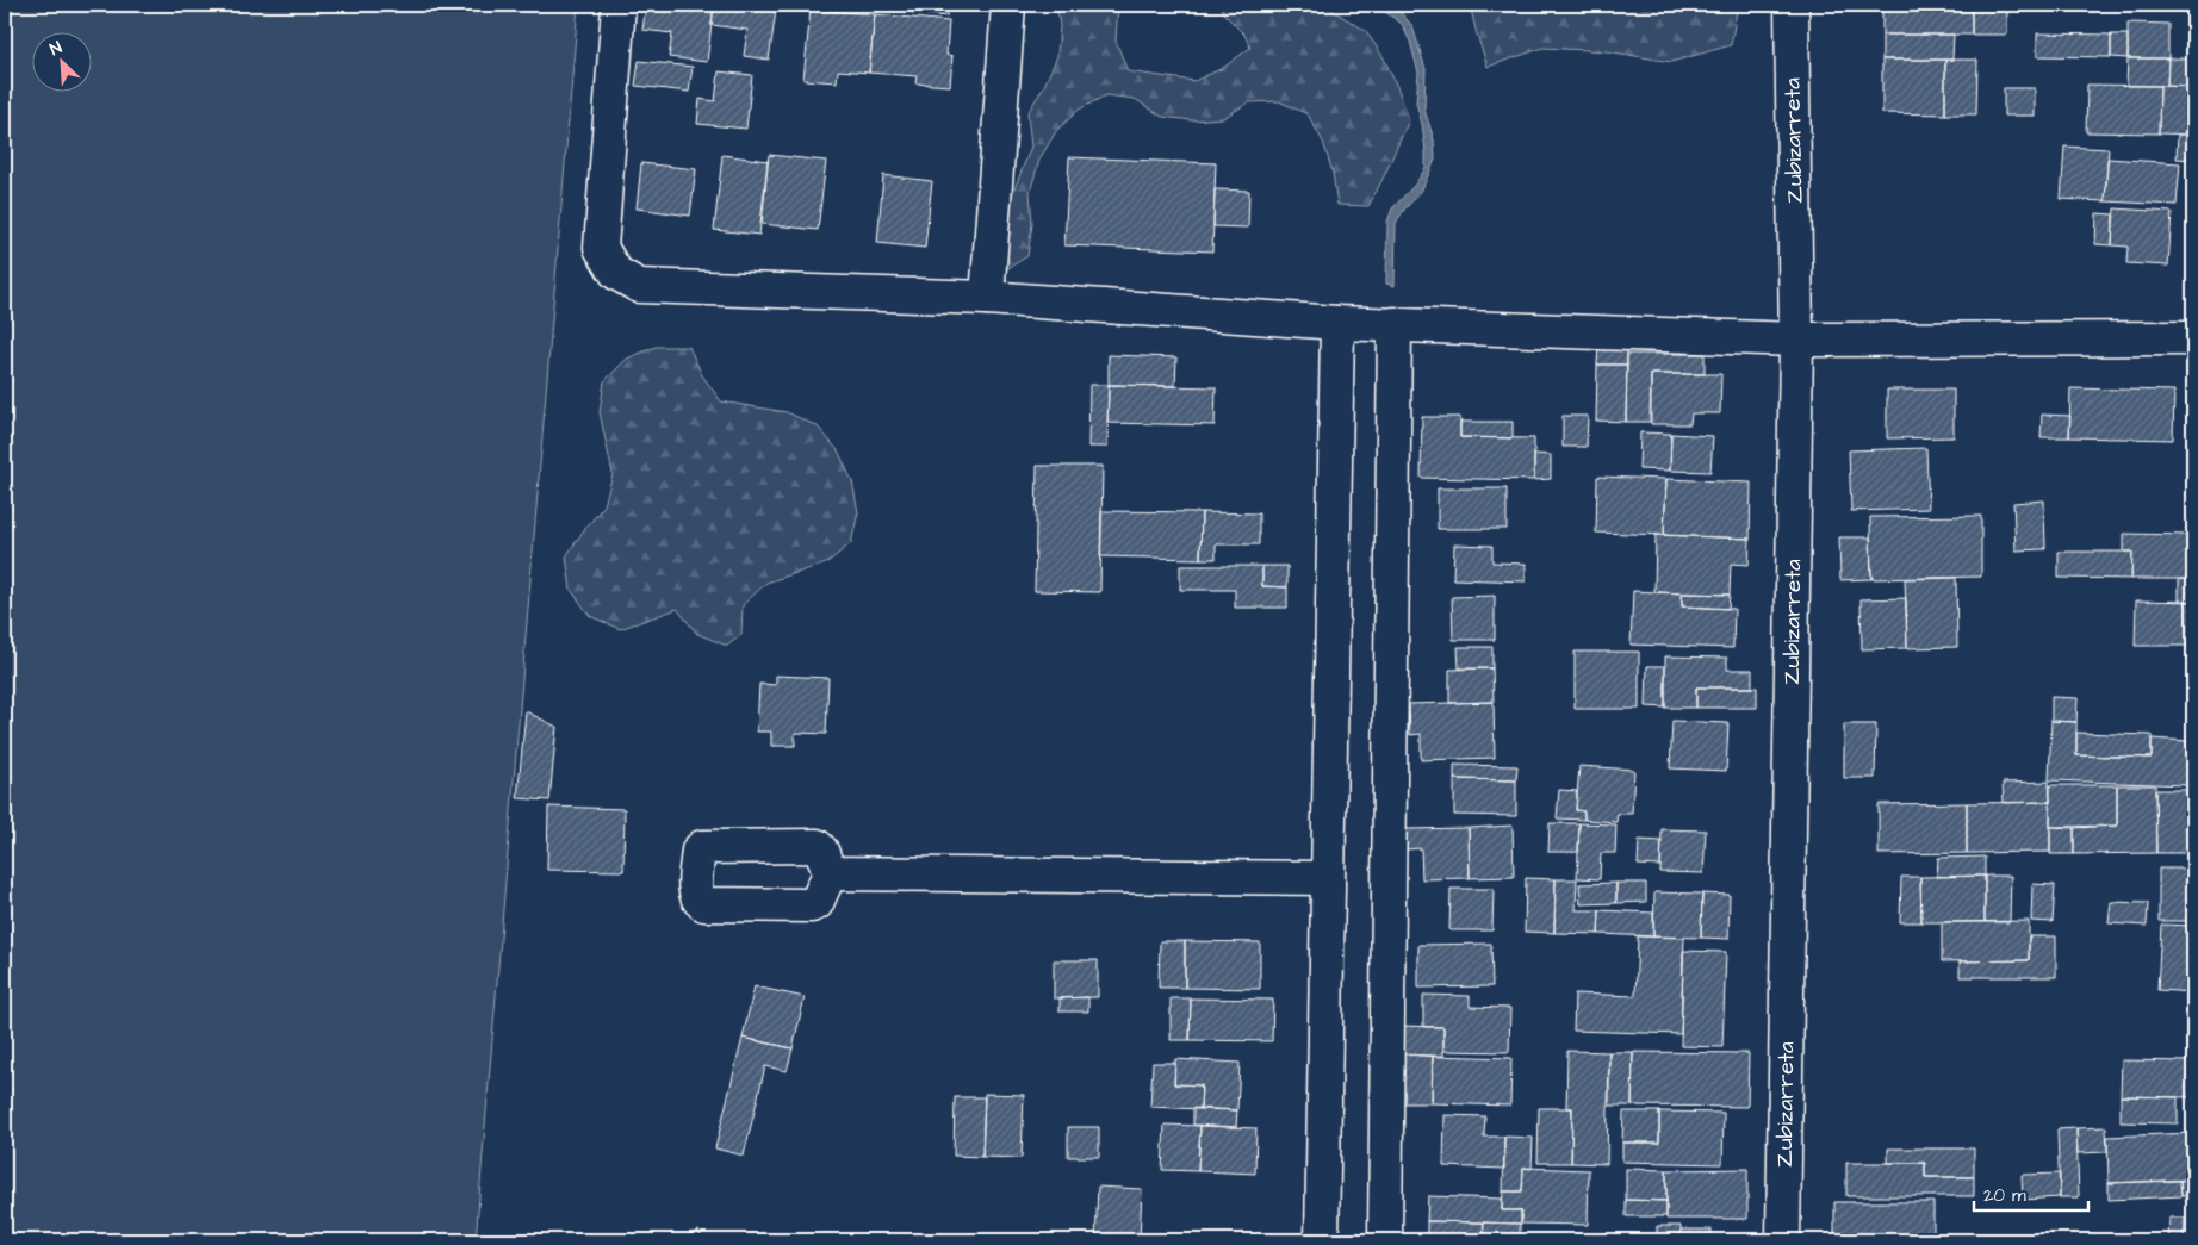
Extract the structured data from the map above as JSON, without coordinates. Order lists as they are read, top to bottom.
{
  "streets": {
    "street": ["Zubizarreta"]
  },
  "scale_bar": "20 m",
  "north": "top left"
}
